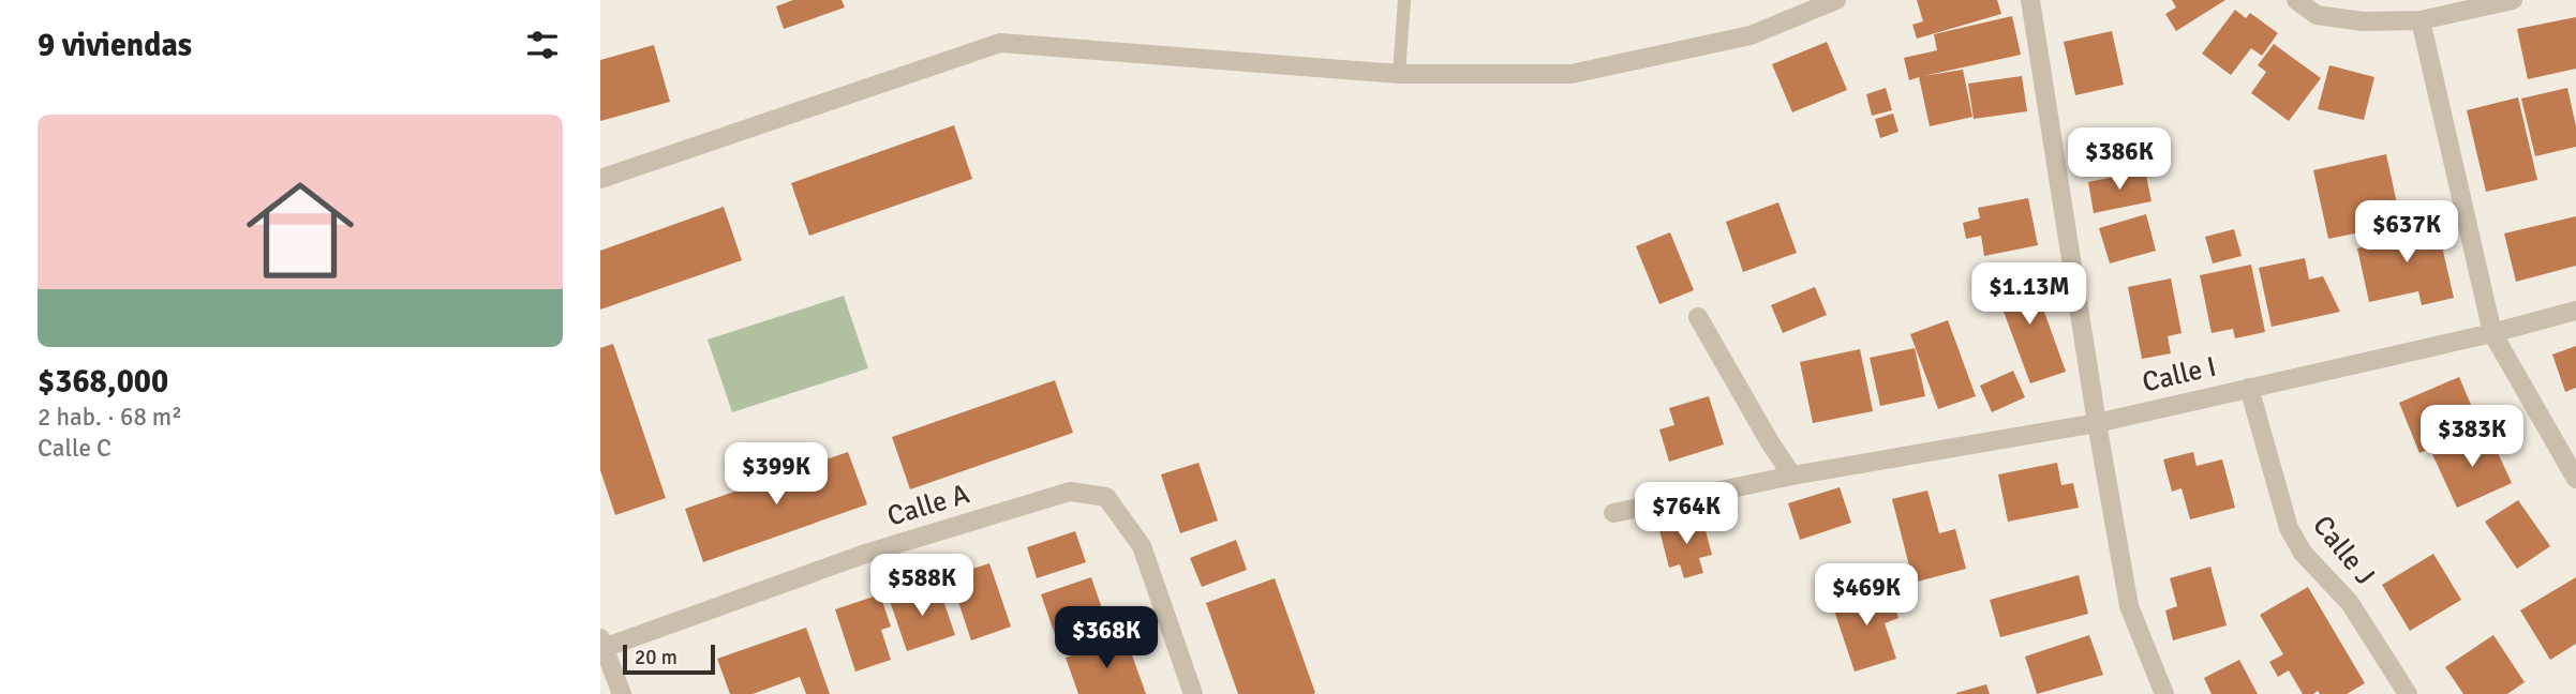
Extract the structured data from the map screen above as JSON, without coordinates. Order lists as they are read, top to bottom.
{
  "streets": {
    "street": ["Calle I", "Calle A", "Calle J"]
  },
  "crossings": [
    ["Calle I", "Calle J"]
  ],
  "scale_bar": "20 m",
  "page": {
    "heading": "9 viviendas",
    "list": [
      {
        "name": "$368,000",
        "note": "2 hab. · 68 m² · Calle C"
      }
    ],
    "price": [
      "$386K",
      "$637K",
      "$1.13M",
      "$383K",
      "$399K",
      "$764K",
      "$588K",
      "$469K",
      "$368K"
    ],
    "scale": "20 m"
  }
}
